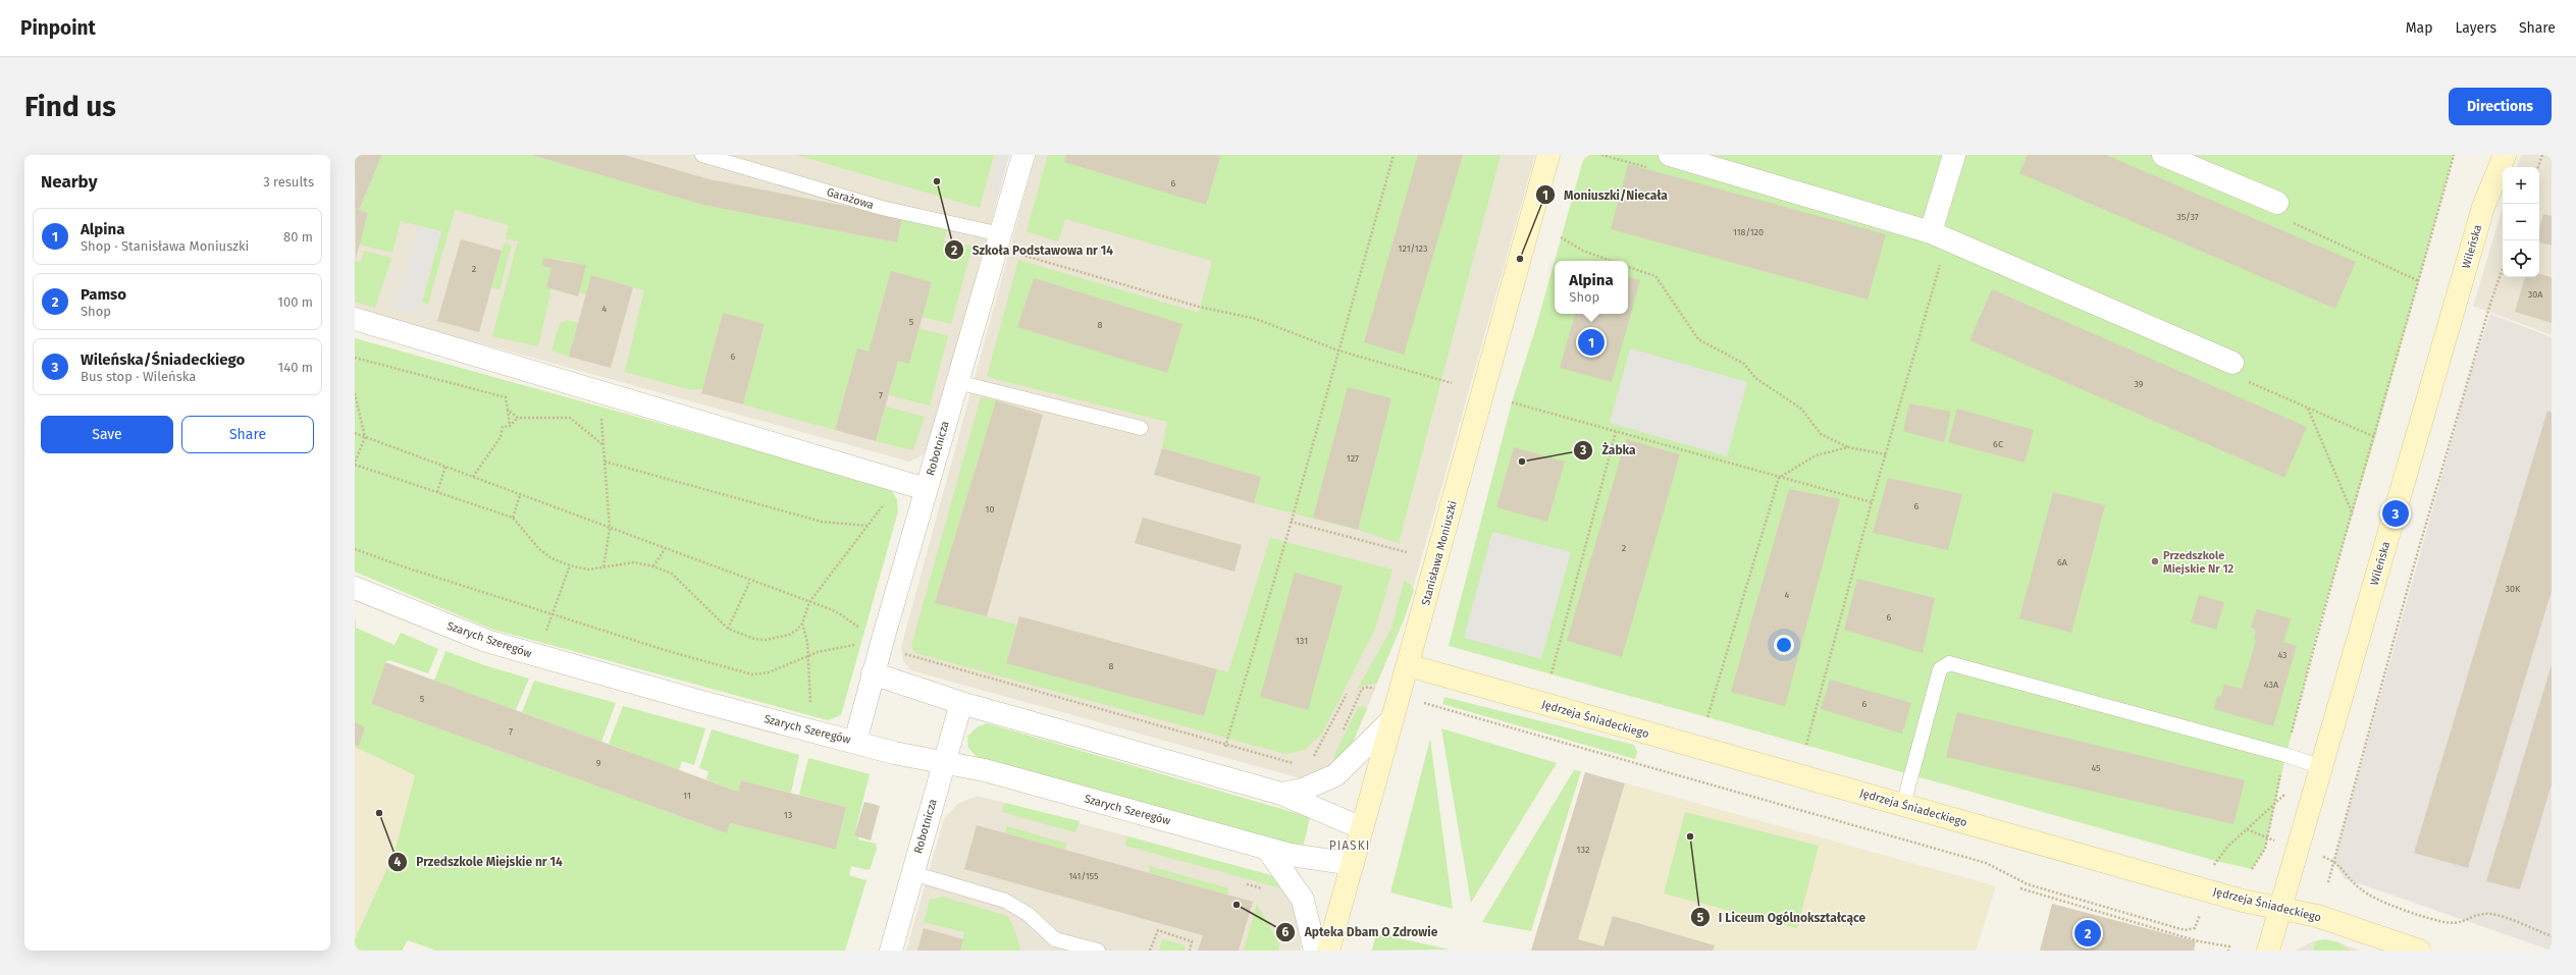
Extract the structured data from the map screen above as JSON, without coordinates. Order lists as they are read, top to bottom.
{
  "streets": {
    "street": [
      "Wileńska",
      "Robotnicza",
      "Stanisława Moniuszki",
      "Szarych Szeregów",
      "Jędrzeja Śniadeckiego"
    ],
    "lane": ["Garażowa"]
  },
  "crossings": [
    ["Garażowa", "Robotnicza"],
    ["Wileńska", "Jędrzeja Śniadeckiego"],
    ["Robotnicza", "Szarych Szeregów"],
    ["Stanisława Moniuszki", "Szarych Szeregów"],
    ["Stanisława Moniuszki", "Jędrzeja Śniadeckiego"]
  ],
  "districts": ["PIASKI"],
  "places": [
    "Szkoła Podstawowa nr 14",
    "Moniuszki/Niecała",
    "Żabka",
    "Przedszkole Miejskie Nr 12",
    "Przedszkole Miejskie nr 14",
    "I Liceum Ogólnokształcące",
    "Apteka Dbam O Zdrowie"
  ],
  "house_numbers": [
    "6",
    "35/37",
    "118/120",
    "121/123",
    "2",
    "30A",
    "4",
    "5",
    "8",
    "6",
    "39",
    "7",
    "6C",
    "127",
    "6",
    "10",
    "2",
    "6A",
    "30K",
    "4",
    "6",
    "131",
    "43",
    "8",
    "43A",
    "5",
    "6",
    "7",
    "9",
    "45",
    "11",
    "13",
    "132",
    "141/155"
  ],
  "page": {
    "header": "Pinpoint",
    "nav": ["Map", "Layers", "Share"],
    "buttons": [
      "Directions",
      ["Save", "Share"]
    ],
    "title": "Find us",
    "heading": ["Nearby", "3 results"],
    "map_buttons": ["+", "−"],
    "list": [
      {
        "mark": "1",
        "name": "Alpina",
        "note": "Shop · Stanisława Moniuszki",
        "value": "80 m"
      },
      {
        "mark": "2",
        "name": "Pamso",
        "note": "Shop",
        "value": "100 m"
      },
      {
        "mark": "3",
        "name": "Wileńska/Śniadeckiego",
        "note": "Bus stop · Wileńska",
        "value": "140 m"
      }
    ],
    "popup": ["Alpina", "Shop"],
    "pins": ["1", "3", "2"]
  }
}
